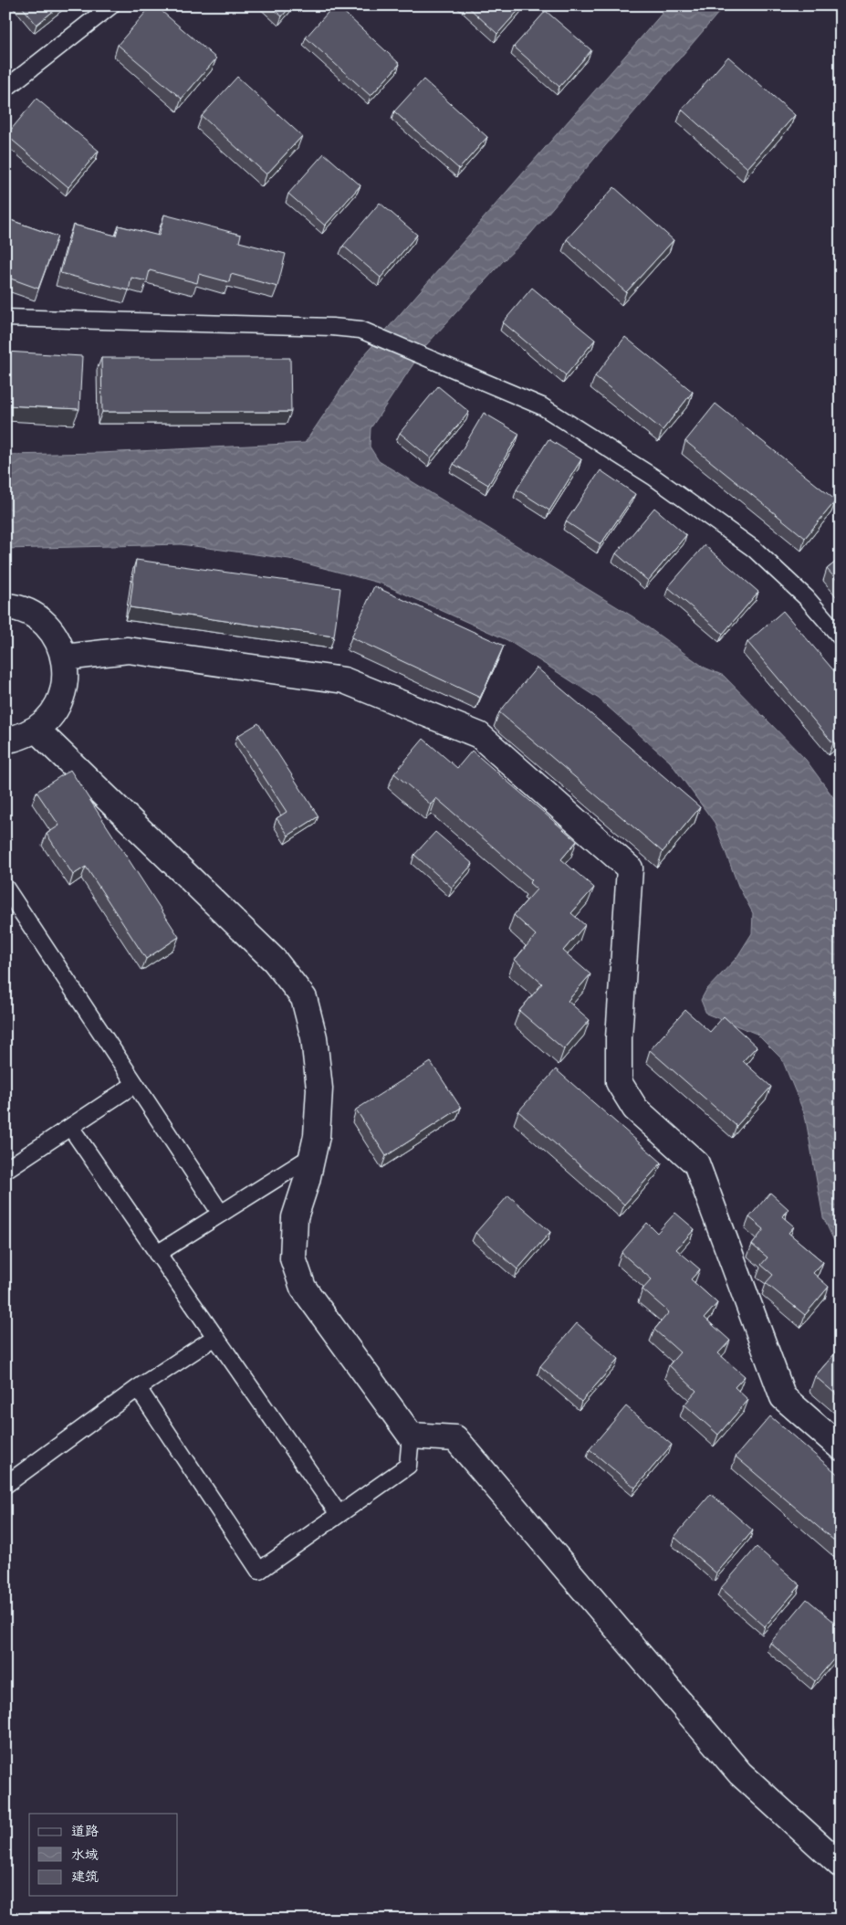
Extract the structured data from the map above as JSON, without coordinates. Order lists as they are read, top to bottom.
{
  "legend": ["道路", "水域", "建筑"]
}
